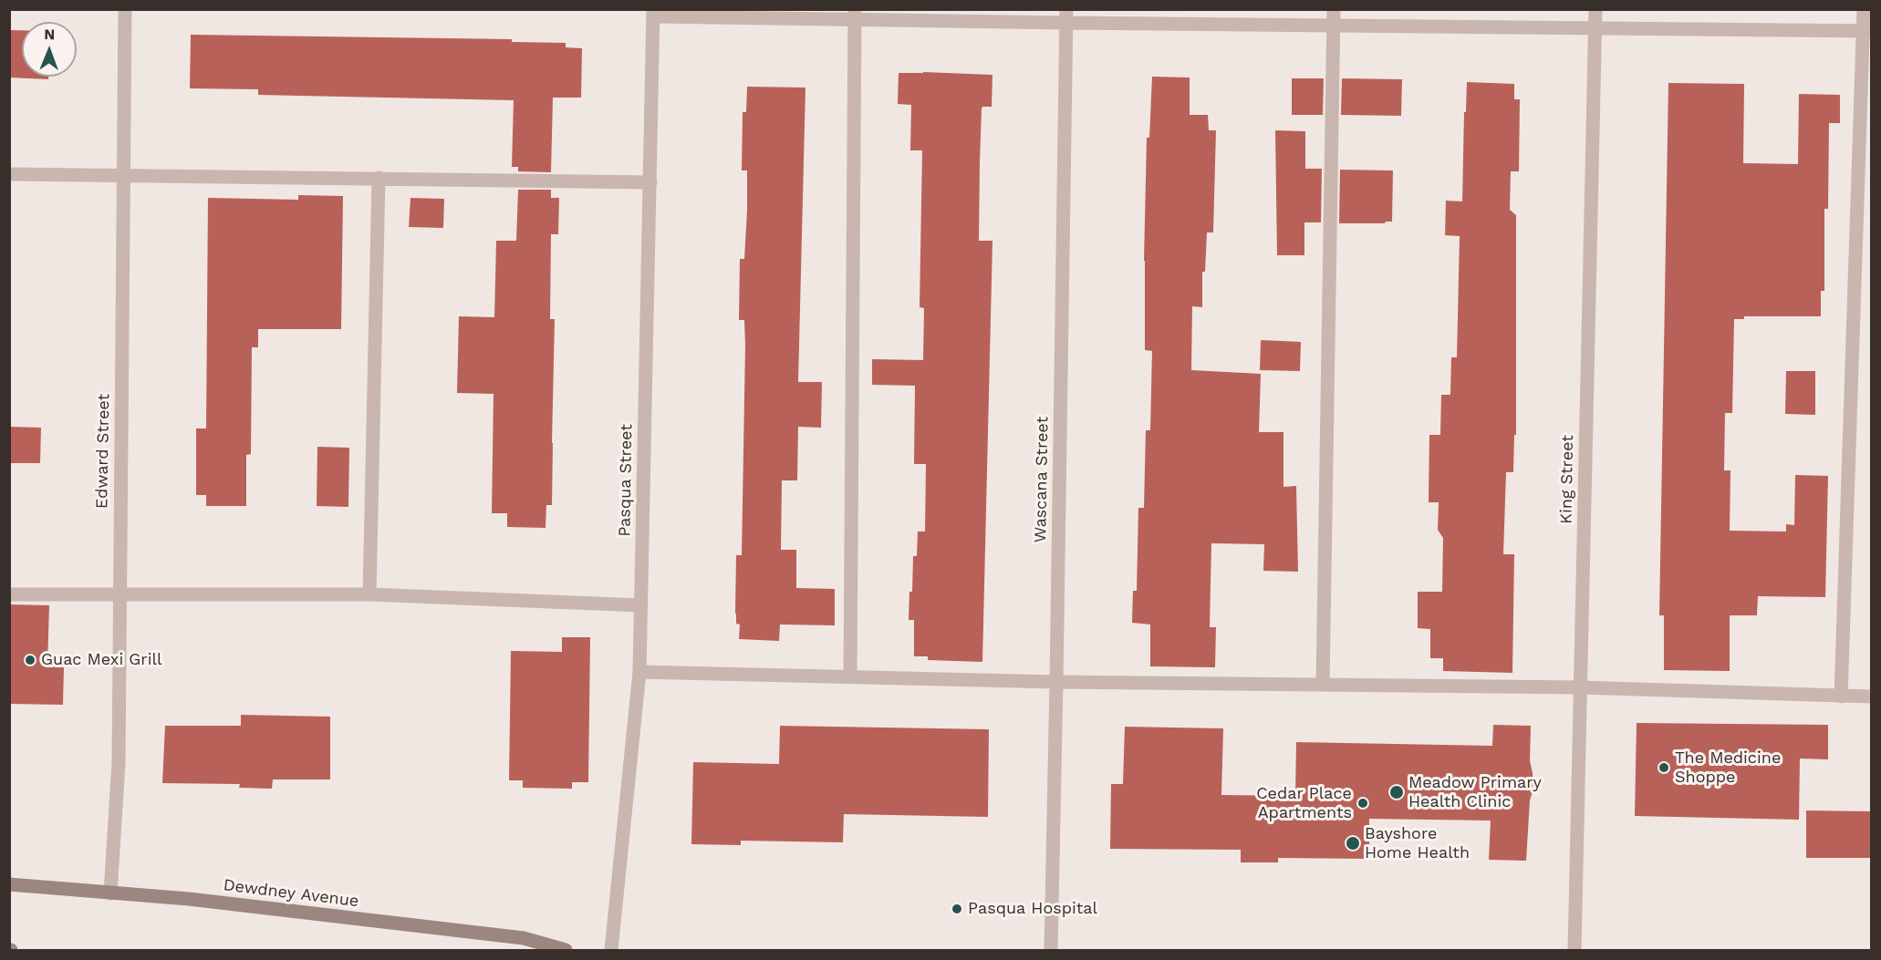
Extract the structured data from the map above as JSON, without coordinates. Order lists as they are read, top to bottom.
{
  "streets": {
    "main road": ["Dewdney Avenue"],
    "street": [
      "Edward Street",
      "Wascana Street",
      "King Street",
      "Pasqua Street"
    ]
  },
  "crossings": [
    ["Edward Street", "Dewdney Avenue"]
  ],
  "places": [
    "Guac Mexi Grill",
    "The Medicine Shoppe",
    "Meadow Primary Health Clinic",
    "Cedar Place Apartments",
    "Bayshore Home Health",
    "Pasqua Hospital"
  ],
  "north": "top"
}
